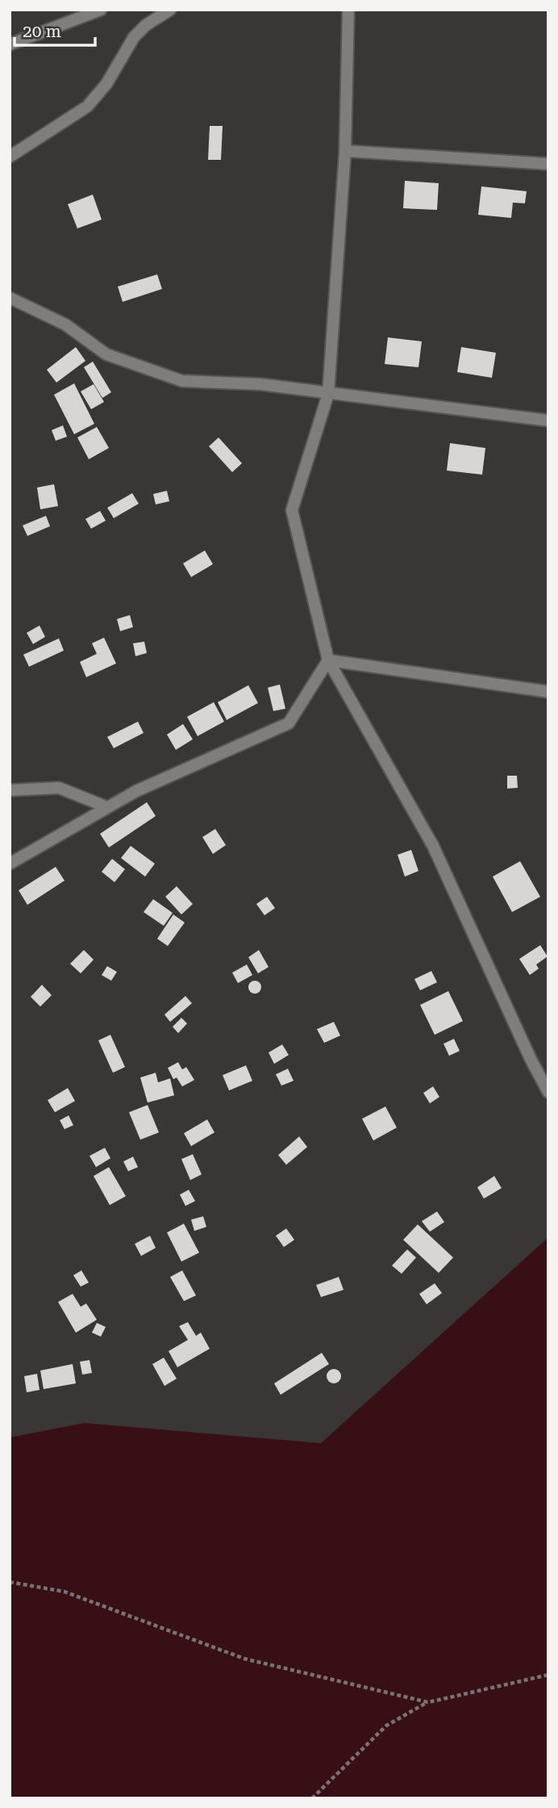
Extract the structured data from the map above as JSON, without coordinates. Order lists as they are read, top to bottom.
{
  "scale_bar": "20 m"
}
